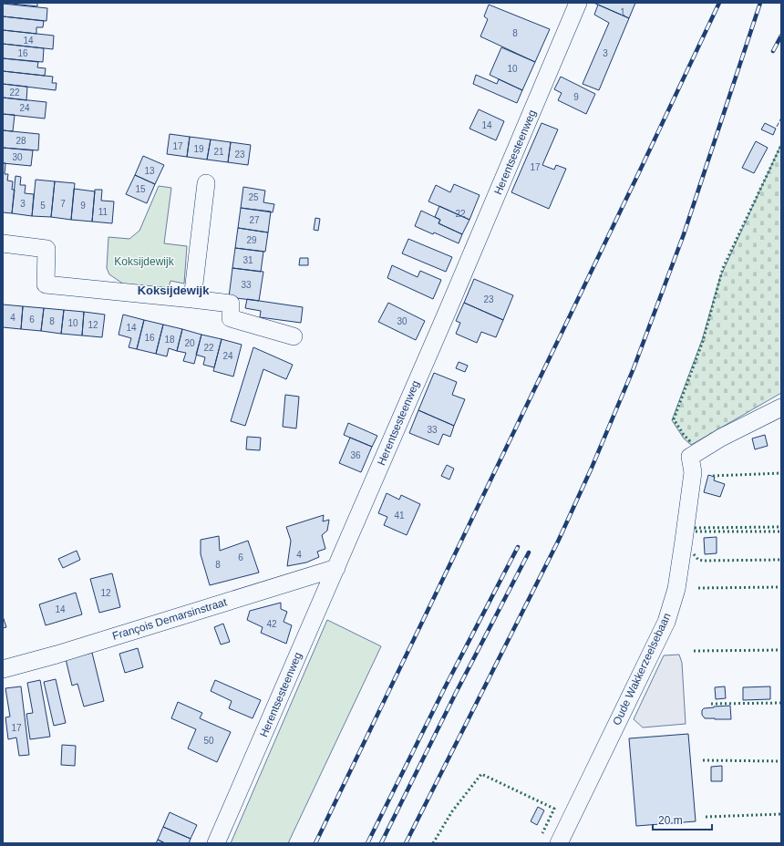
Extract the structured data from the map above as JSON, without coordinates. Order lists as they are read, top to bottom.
{
  "streets": {
    "street": ["Herentsesteenweg", "François Demarsinstraat", "Oude Wakkerzeelsebaan"]
  },
  "crossings": [
    ["Herentsesteenweg", "François Demarsinstraat"]
  ],
  "districts": ["Koksijdewijk"],
  "parks": ["Koksijdewijk"],
  "house_numbers": [
    "1",
    "8",
    "14",
    "16",
    "3",
    "10",
    "22",
    "9",
    "24",
    "14",
    "28",
    "17",
    "19",
    "21",
    "23",
    "30",
    "17",
    "13",
    "15",
    "25",
    "3",
    "7",
    "5",
    "9",
    "11",
    "22",
    "27",
    "29",
    "31",
    "33",
    "23",
    "4",
    "6",
    "8",
    "30",
    "10",
    "12",
    "14",
    "16",
    "18",
    "20",
    "22",
    "24",
    "33",
    "36",
    "41",
    "4",
    "6",
    "8",
    "12",
    "14",
    "42",
    "17",
    "50"
  ],
  "scale_bar": "20 m"
}
